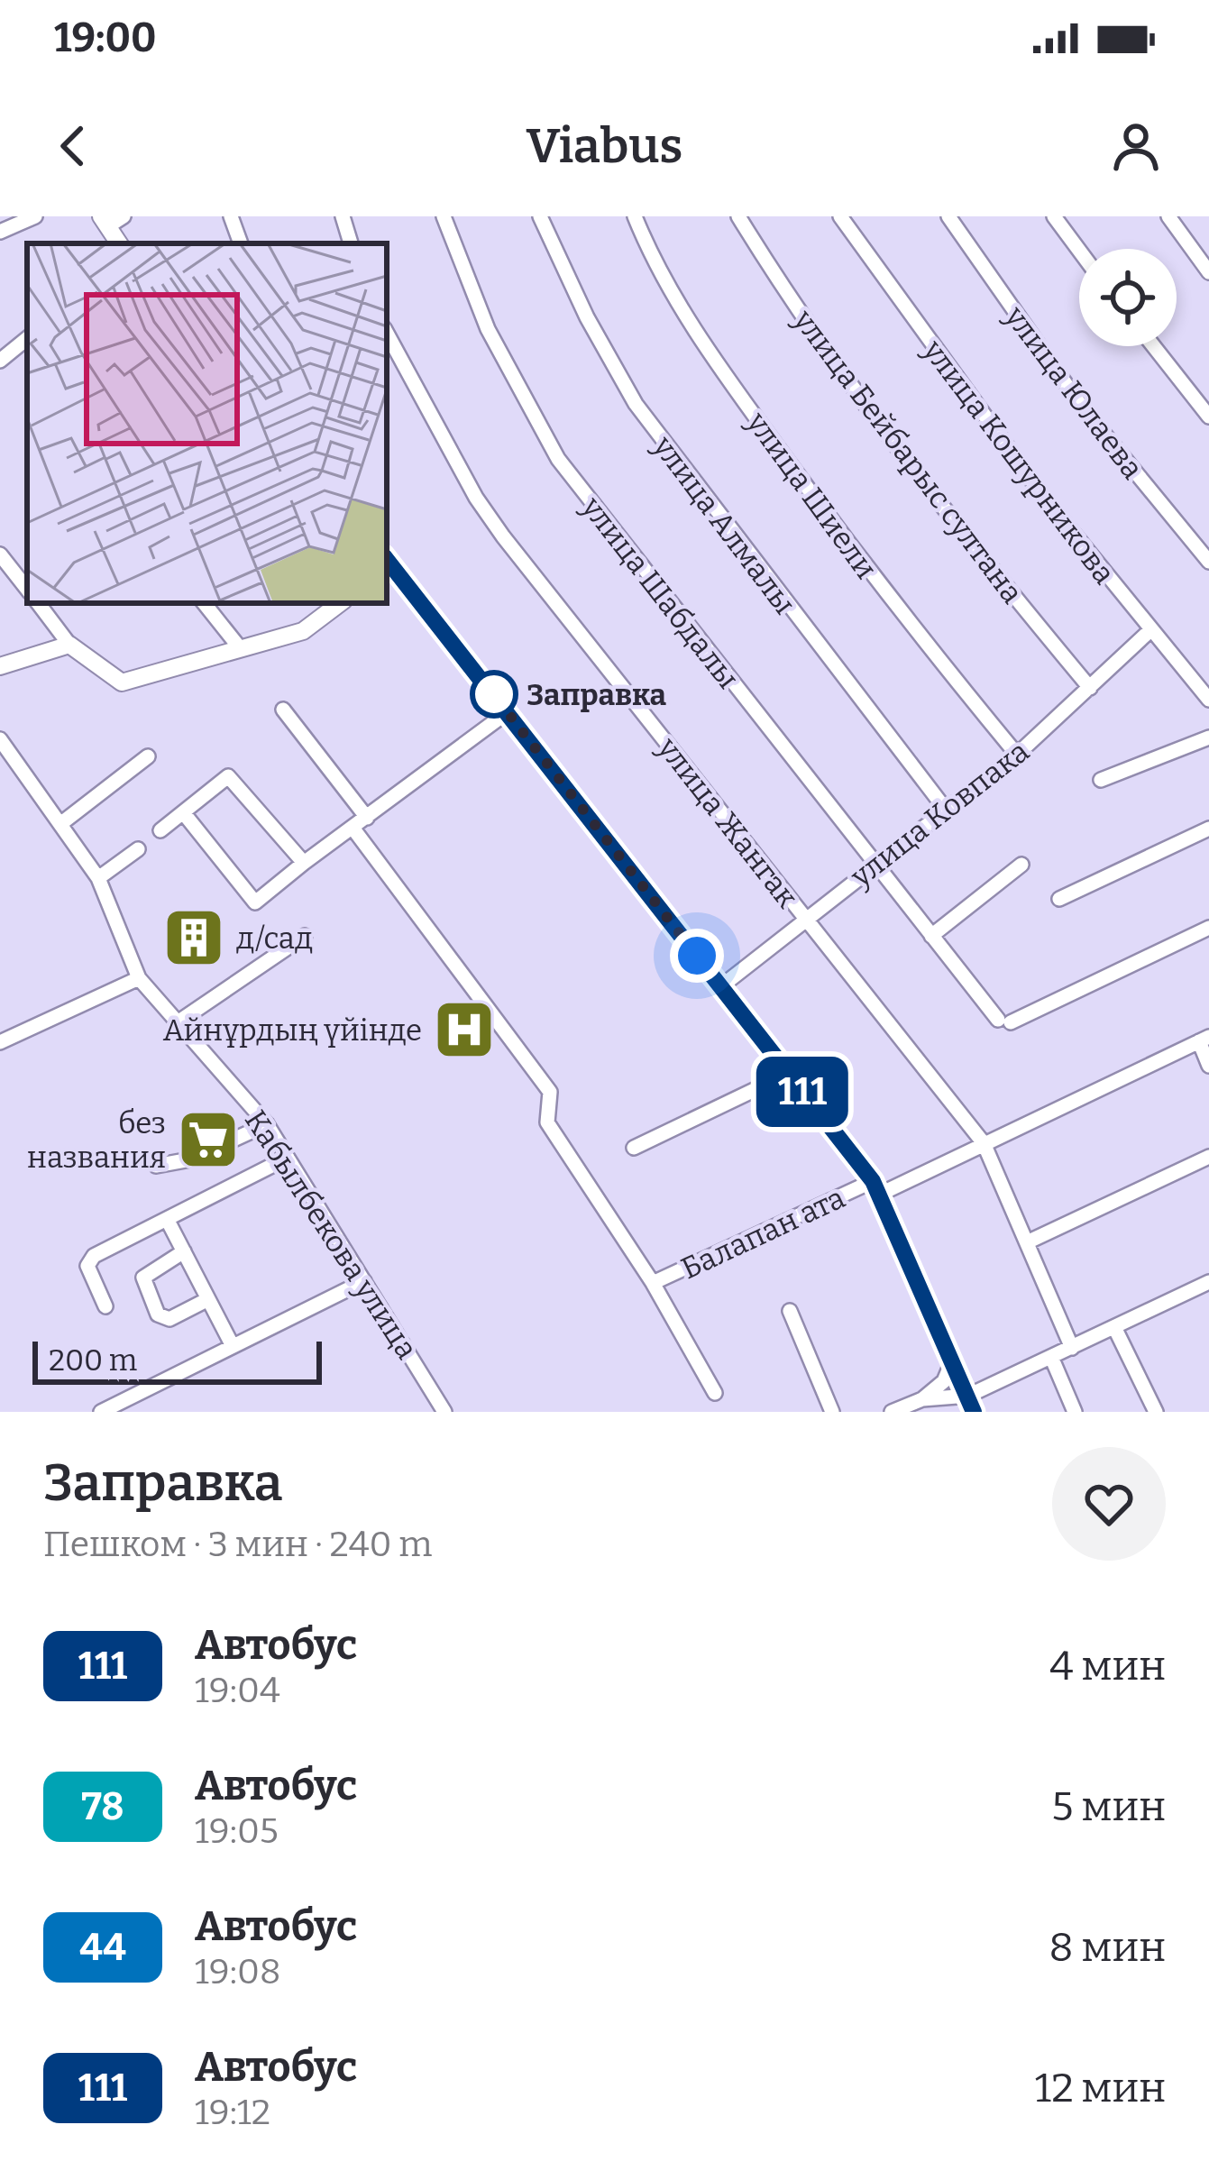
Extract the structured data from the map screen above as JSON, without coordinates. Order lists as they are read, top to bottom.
{
  "streets": {
    "street": [
      "улица Юлаева",
      "улица Бейбарыс султана",
      "улица Кошурникова",
      "улица Шиели",
      "улица Алмалы",
      "улица Шабдалы",
      "улица Ковпака",
      "улица Жангак",
      "Балапан ата",
      "Кабылбекова улица"
    ]
  },
  "crossings": [
    ["улица Бейбарыс султана", "улица Ковпака"],
    ["улица Кошурникова", "улица Ковпака"],
    ["улица Шиели", "улица Ковпака"],
    ["улица Алмалы", "улица Ковпака"],
    ["улица Шабдалы", "улица Ковпака"],
    ["улица Ковпака", "улица Жангак"],
    ["улица Жангак", "Балапан ата"]
  ],
  "places": {
    "other": ["Заправка"],
    "building": ["д/сад"],
    "hospital": ["Айнұрдың үйінде"],
    "supermarket": ["без названия"]
  },
  "lines": ["bus line 111"],
  "scale_bar": "200 m",
  "page": {
    "status": "19:00",
    "header": "Viabus",
    "on_map": "111",
    "scale": "200 m",
    "heading": ["Заправка", "Пешком · 3 мин · 240 m"],
    "list": [
      {
        "mark": "111",
        "name": "Автобус",
        "note": "19:04",
        "value": "4 мин"
      },
      {
        "mark": "78",
        "name": "Автобус",
        "note": "19:05",
        "value": "5 мин"
      },
      {
        "mark": "44",
        "name": "Автобус",
        "note": "19:08",
        "value": "8 мин"
      },
      {
        "mark": "111",
        "name": "Автобус",
        "note": "19:12",
        "value": "12 мин"
      }
    ]
  }
}
